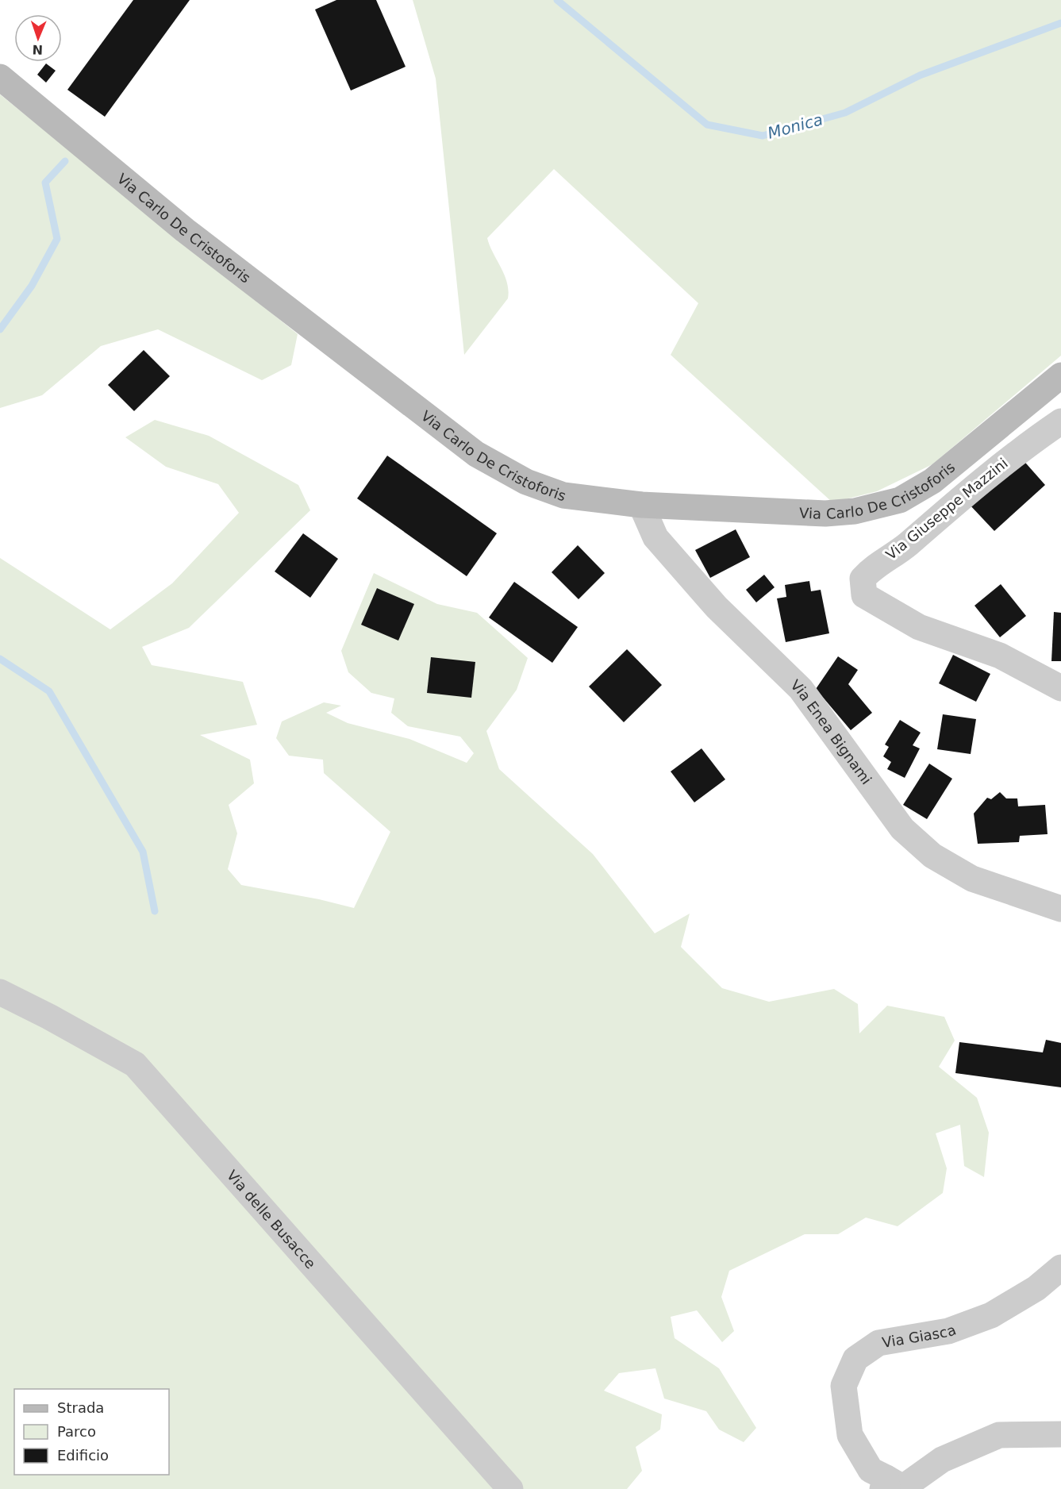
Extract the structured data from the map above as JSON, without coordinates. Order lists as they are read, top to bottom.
{
  "streets": {
    "main road": ["Via Carlo De Cristoforis"],
    "street": [
      "Via Giuseppe Mazzini",
      "Via Enea Bignami",
      "Via delle Busacce",
      "Via Giasca"
    ]
  },
  "crossings": [
    ["Via Carlo De Cristoforis", "Via Enea Bignami"]
  ],
  "water": ["Monica"],
  "legend": ["Strada", "Parco", "Edificio"],
  "north": "bottom"
}
